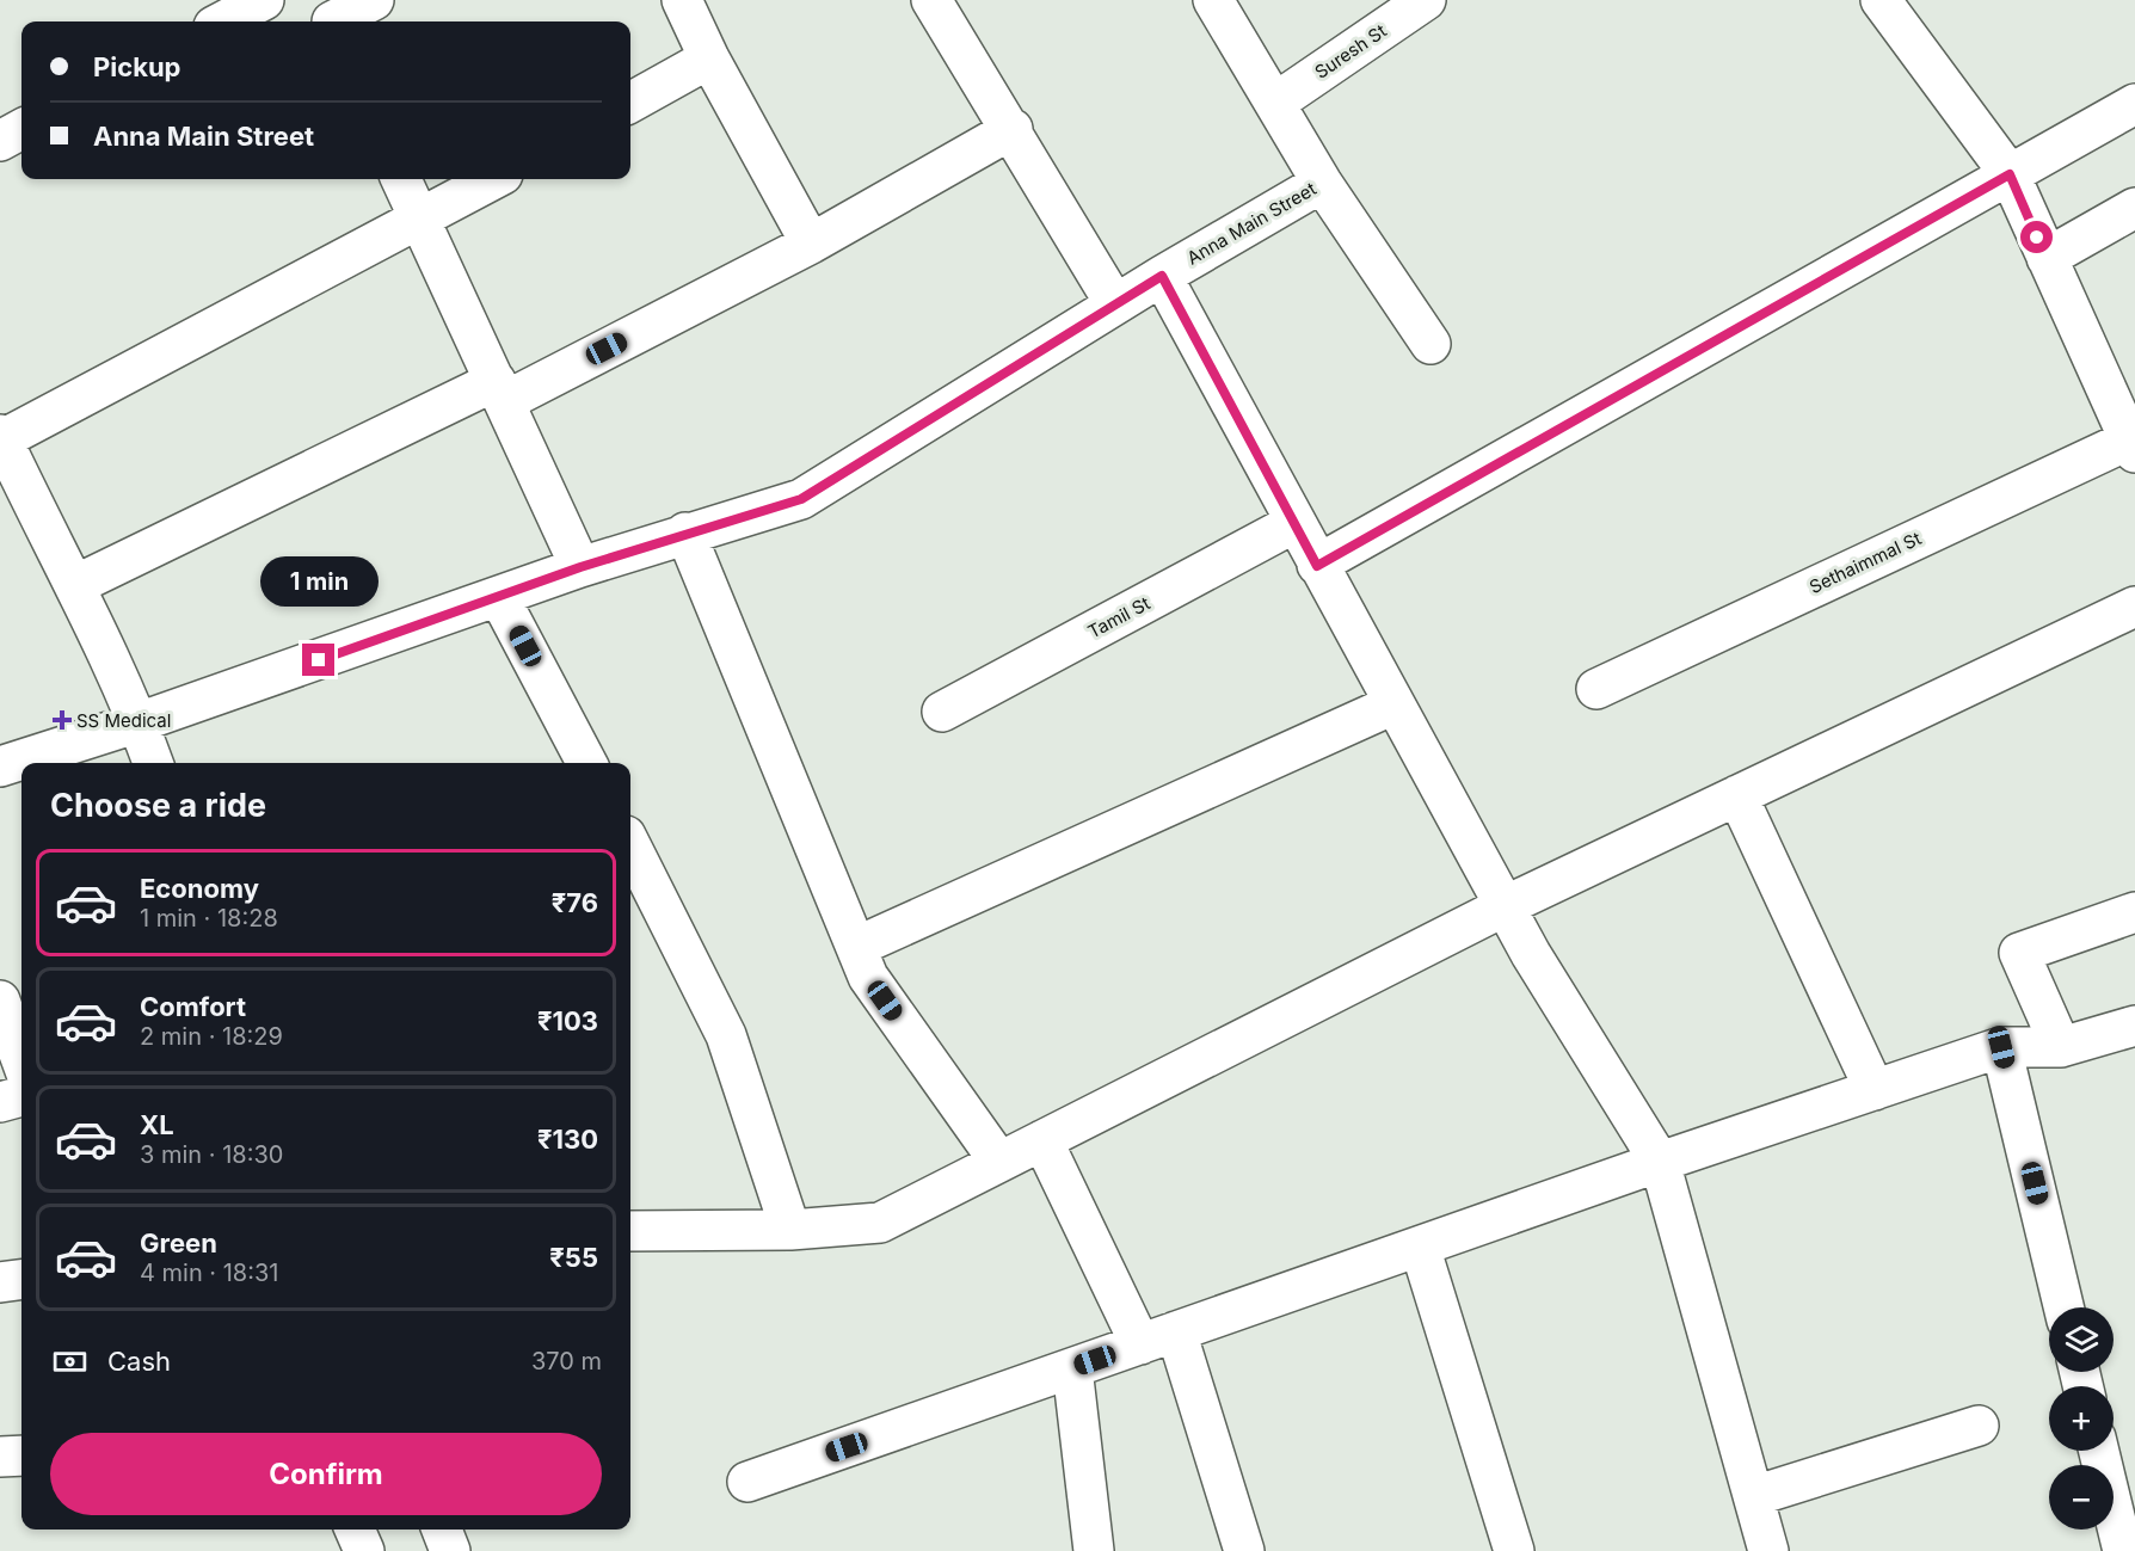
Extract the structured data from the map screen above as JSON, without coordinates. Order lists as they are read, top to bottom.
{
  "streets": {
    "street": [
      "Suresh St",
      "Anna Main Street",
      "Sethaimmal St",
      "Tamil St"
    ]
  },
  "places": {
    "health": ["SS Medical"]
  },
  "page": {
    "banner": ["Pickup", "Anna Main Street"],
    "bubble": "1 min",
    "heading": "Choose a ride",
    "list": [
      {
        "name": "Economy",
        "note": "1 min · 18:28",
        "value": "₹76"
      },
      {
        "name": "Comfort",
        "note": "2 min · 18:29",
        "value": "₹103"
      },
      {
        "name": "XL",
        "note": "3 min · 18:30",
        "value": "₹130"
      },
      {
        "name": "Green",
        "note": "4 min · 18:31",
        "value": "₹55"
      }
    ],
    "map_buttons": ["+", "−"],
    "pay": ["Cash", "370 m"],
    "buttons": "Confirm"
  }
}
